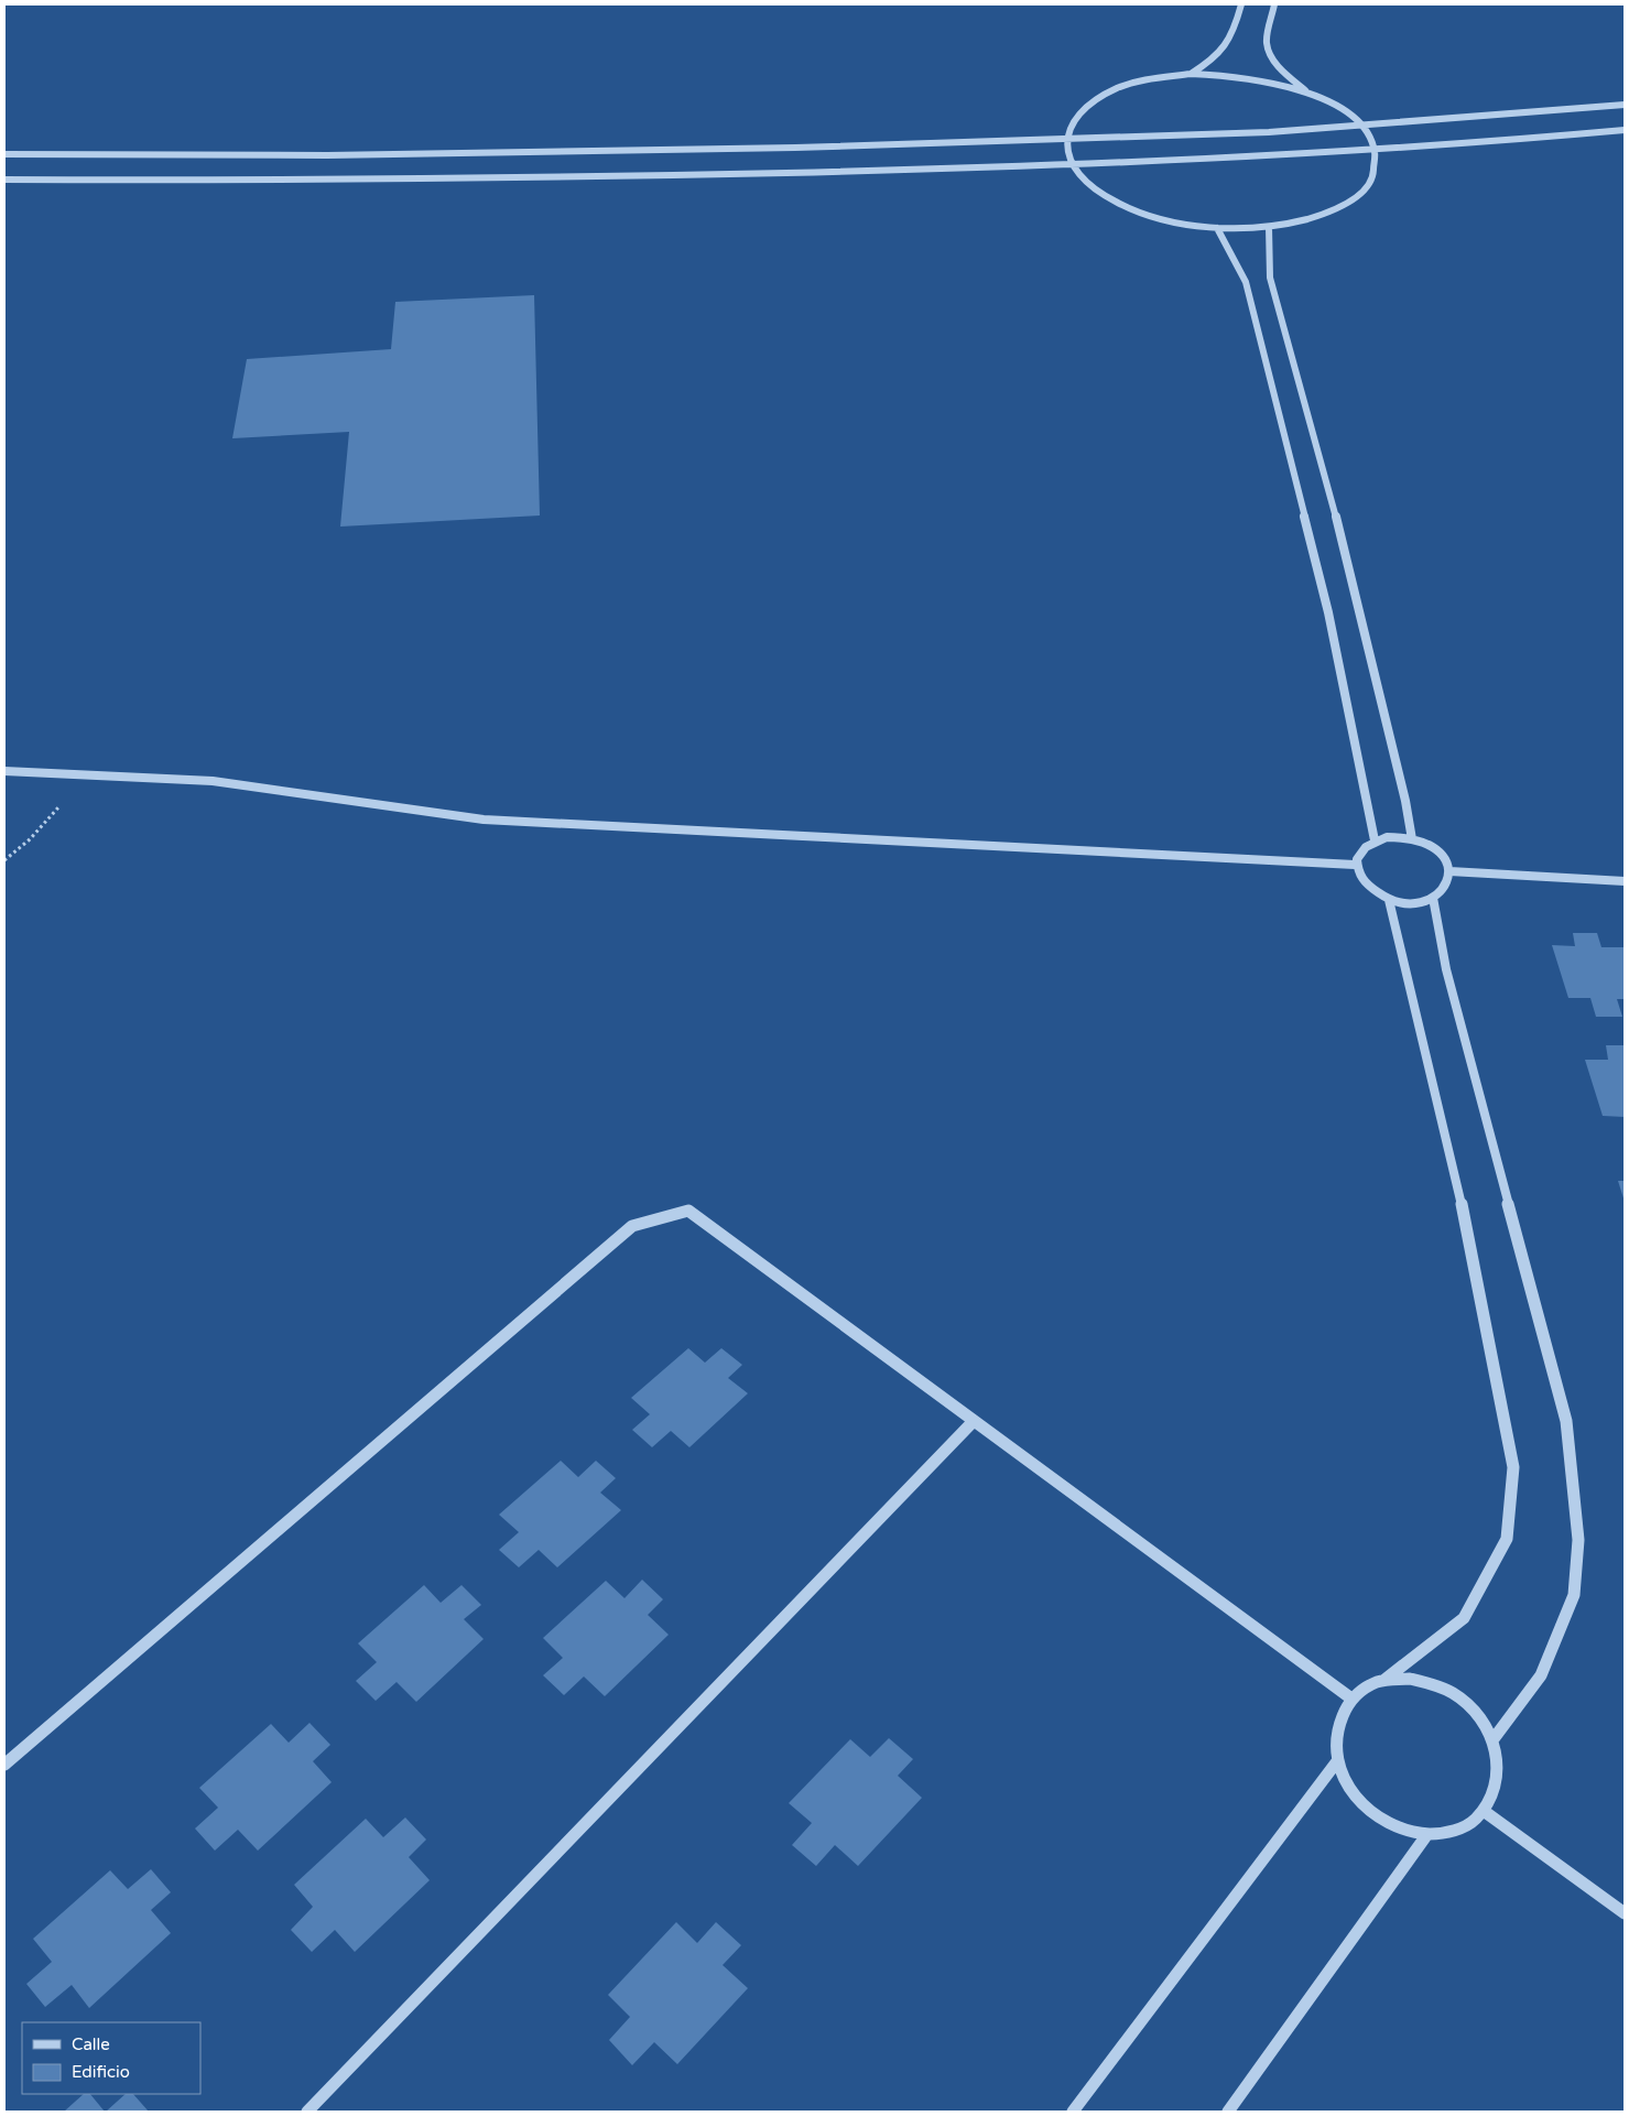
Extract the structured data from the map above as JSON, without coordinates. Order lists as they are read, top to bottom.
{
  "legend": ["Calle", "Edificio"]
}
